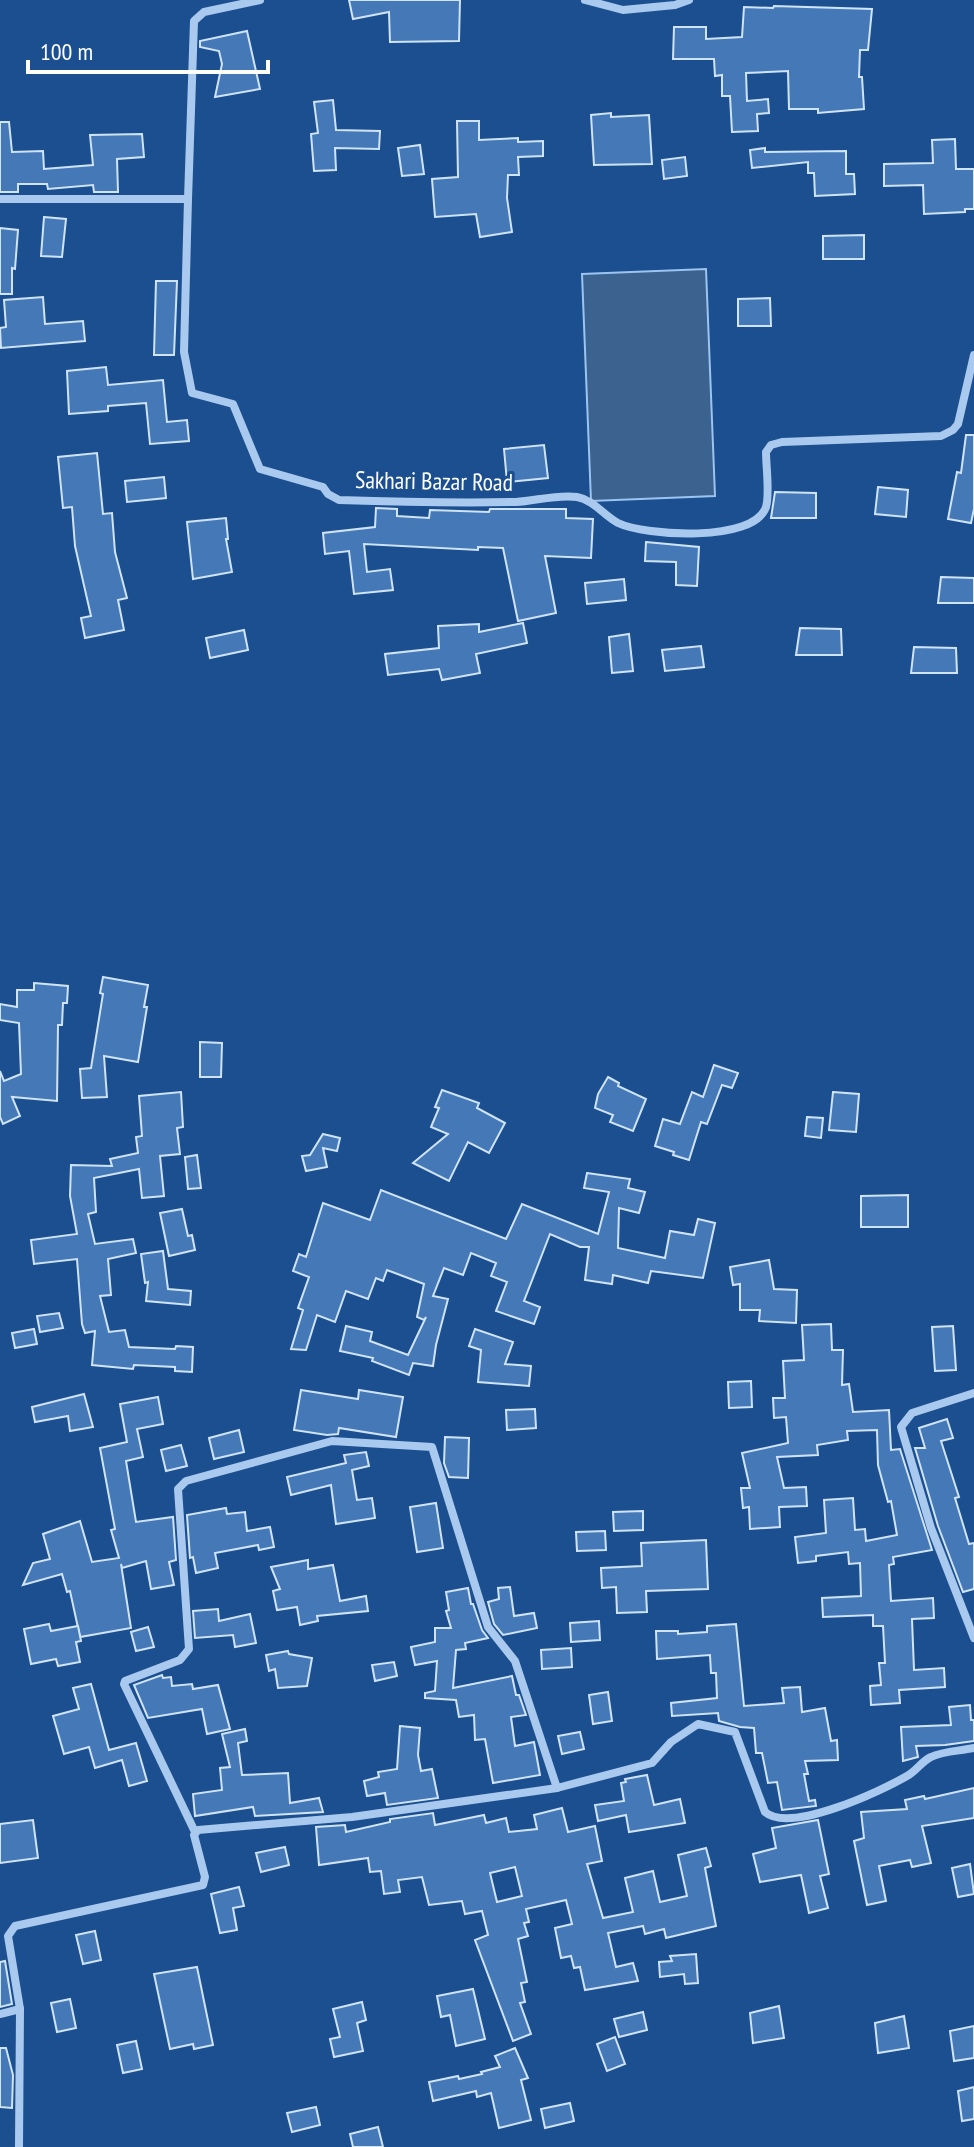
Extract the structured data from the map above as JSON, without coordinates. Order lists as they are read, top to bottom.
{
  "streets": {
    "street": ["Sakhari Bazar Road"]
  },
  "scale_bar": "100 m"
}
